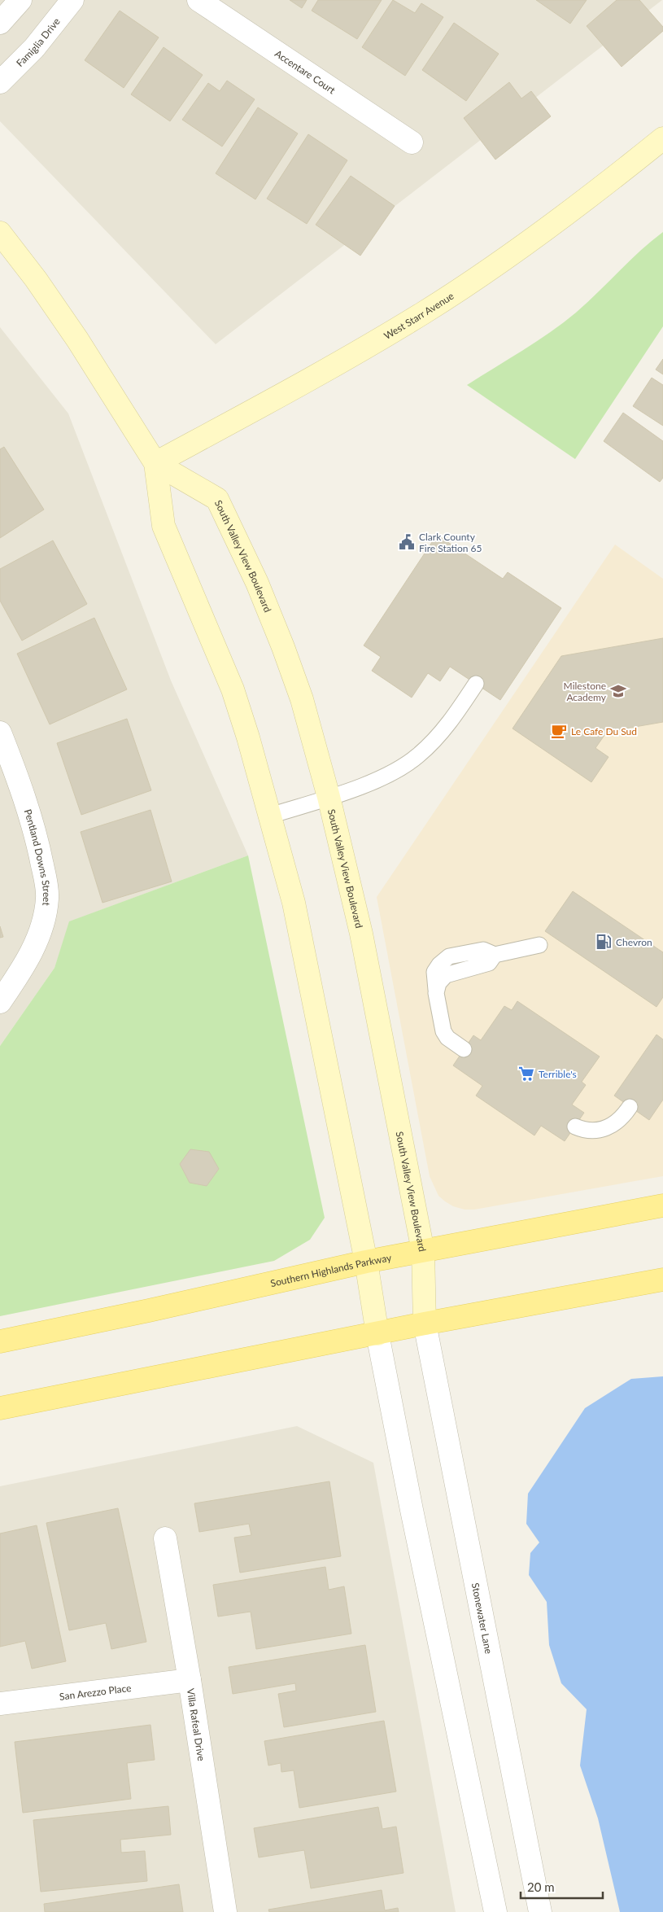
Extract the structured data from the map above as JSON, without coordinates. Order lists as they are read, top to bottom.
{
  "streets": {
    "main road": ["West Starr Avenue", "South Valley View Boulevard", "Southern Highlands Parkway"],
    "street": [
      "Famiglia Drive",
      "Accentare Court",
      "Pentland Downs Street",
      "Stonewater Lane",
      "San Arezzo Place",
      "Villa Rafeal Drive"
    ]
  },
  "crossings": [
    ["West Starr Avenue", "South Valley View Boulevard"],
    ["South Valley View Boulevard", "Southern Highlands Parkway"],
    ["South Valley View Boulevard", "Stonewater Lane"],
    ["San Arezzo Place", "Villa Rafeal Drive"]
  ],
  "places": {
    "public building": ["Clark County Fire Station 65"],
    "school or university": ["Milestone Academy"],
    "cafe": ["Le Cafe Du Sud"],
    "fuel station": ["Chevron"],
    "supermarket": ["Terrible's"]
  },
  "scale_bar": "20 m"
}
